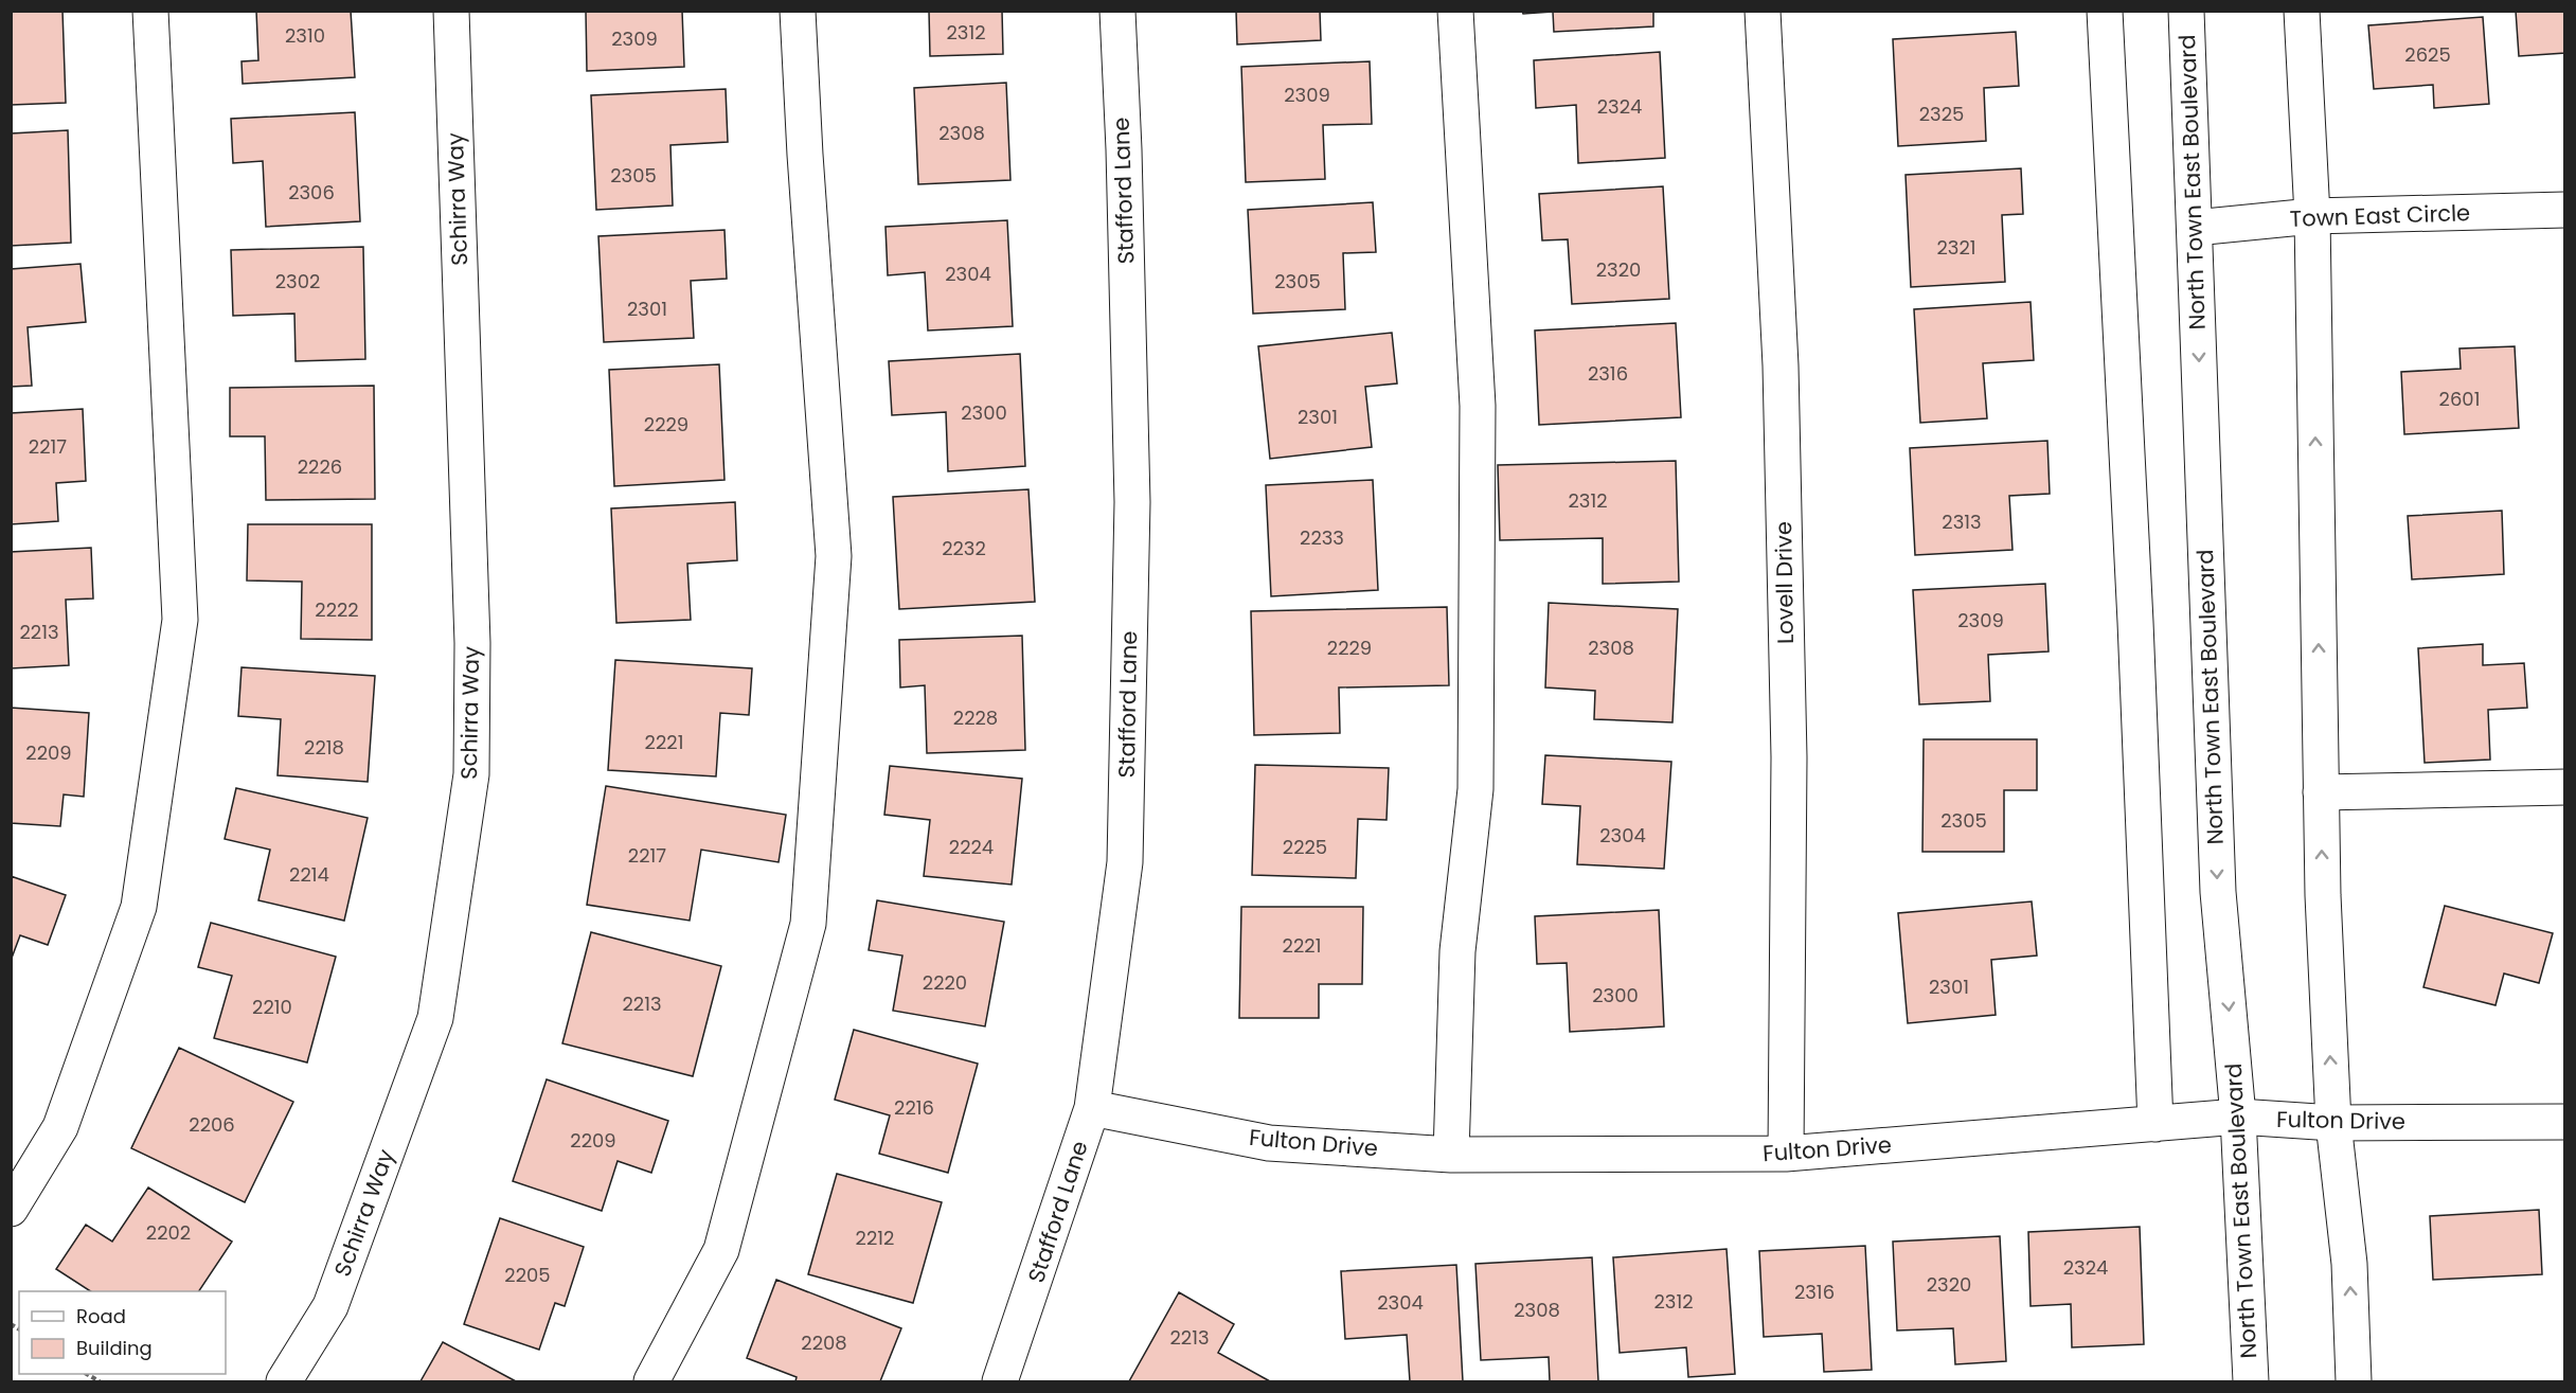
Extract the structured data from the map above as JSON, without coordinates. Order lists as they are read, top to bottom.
{
  "streets": {
    "street": [
      "North Town East Boulevard",
      "Stafford Lane",
      "Schirra Way",
      "Town East Circle",
      "Lovell Drive",
      "Fulton Drive"
    ]
  },
  "crossings": [
    ["North Town East Boulevard", "Town East Circle"],
    ["North Town East Boulevard", "Fulton Drive"],
    ["Stafford Lane", "Fulton Drive"],
    ["Lovell Drive", "Fulton Drive"]
  ],
  "house_numbers": [
    "2312",
    "2310",
    "2309",
    "2625",
    "2309",
    "2324",
    "2325",
    "2308",
    "2305",
    "2306",
    "2321",
    "2320",
    "2304",
    "2302",
    "2305",
    "2301",
    "2316",
    "2601",
    "2300",
    "2301",
    "2229",
    "2217",
    "2226",
    "2312",
    "2313",
    "2233",
    "2232",
    "2222",
    "2309",
    "2213",
    "2229",
    "2308",
    "2228",
    "2221",
    "2218",
    "2209",
    "2305",
    "2304",
    "2224",
    "2225",
    "2217",
    "2214",
    "2221",
    "2220",
    "2301",
    "2300",
    "2213",
    "2210",
    "2216",
    "2206",
    "2209",
    "2202",
    "2212",
    "2324",
    "2205",
    "2320",
    "2316",
    "2312",
    "2304",
    "2308",
    "2213",
    "2208"
  ],
  "legend": ["Road", "Building"]
}
